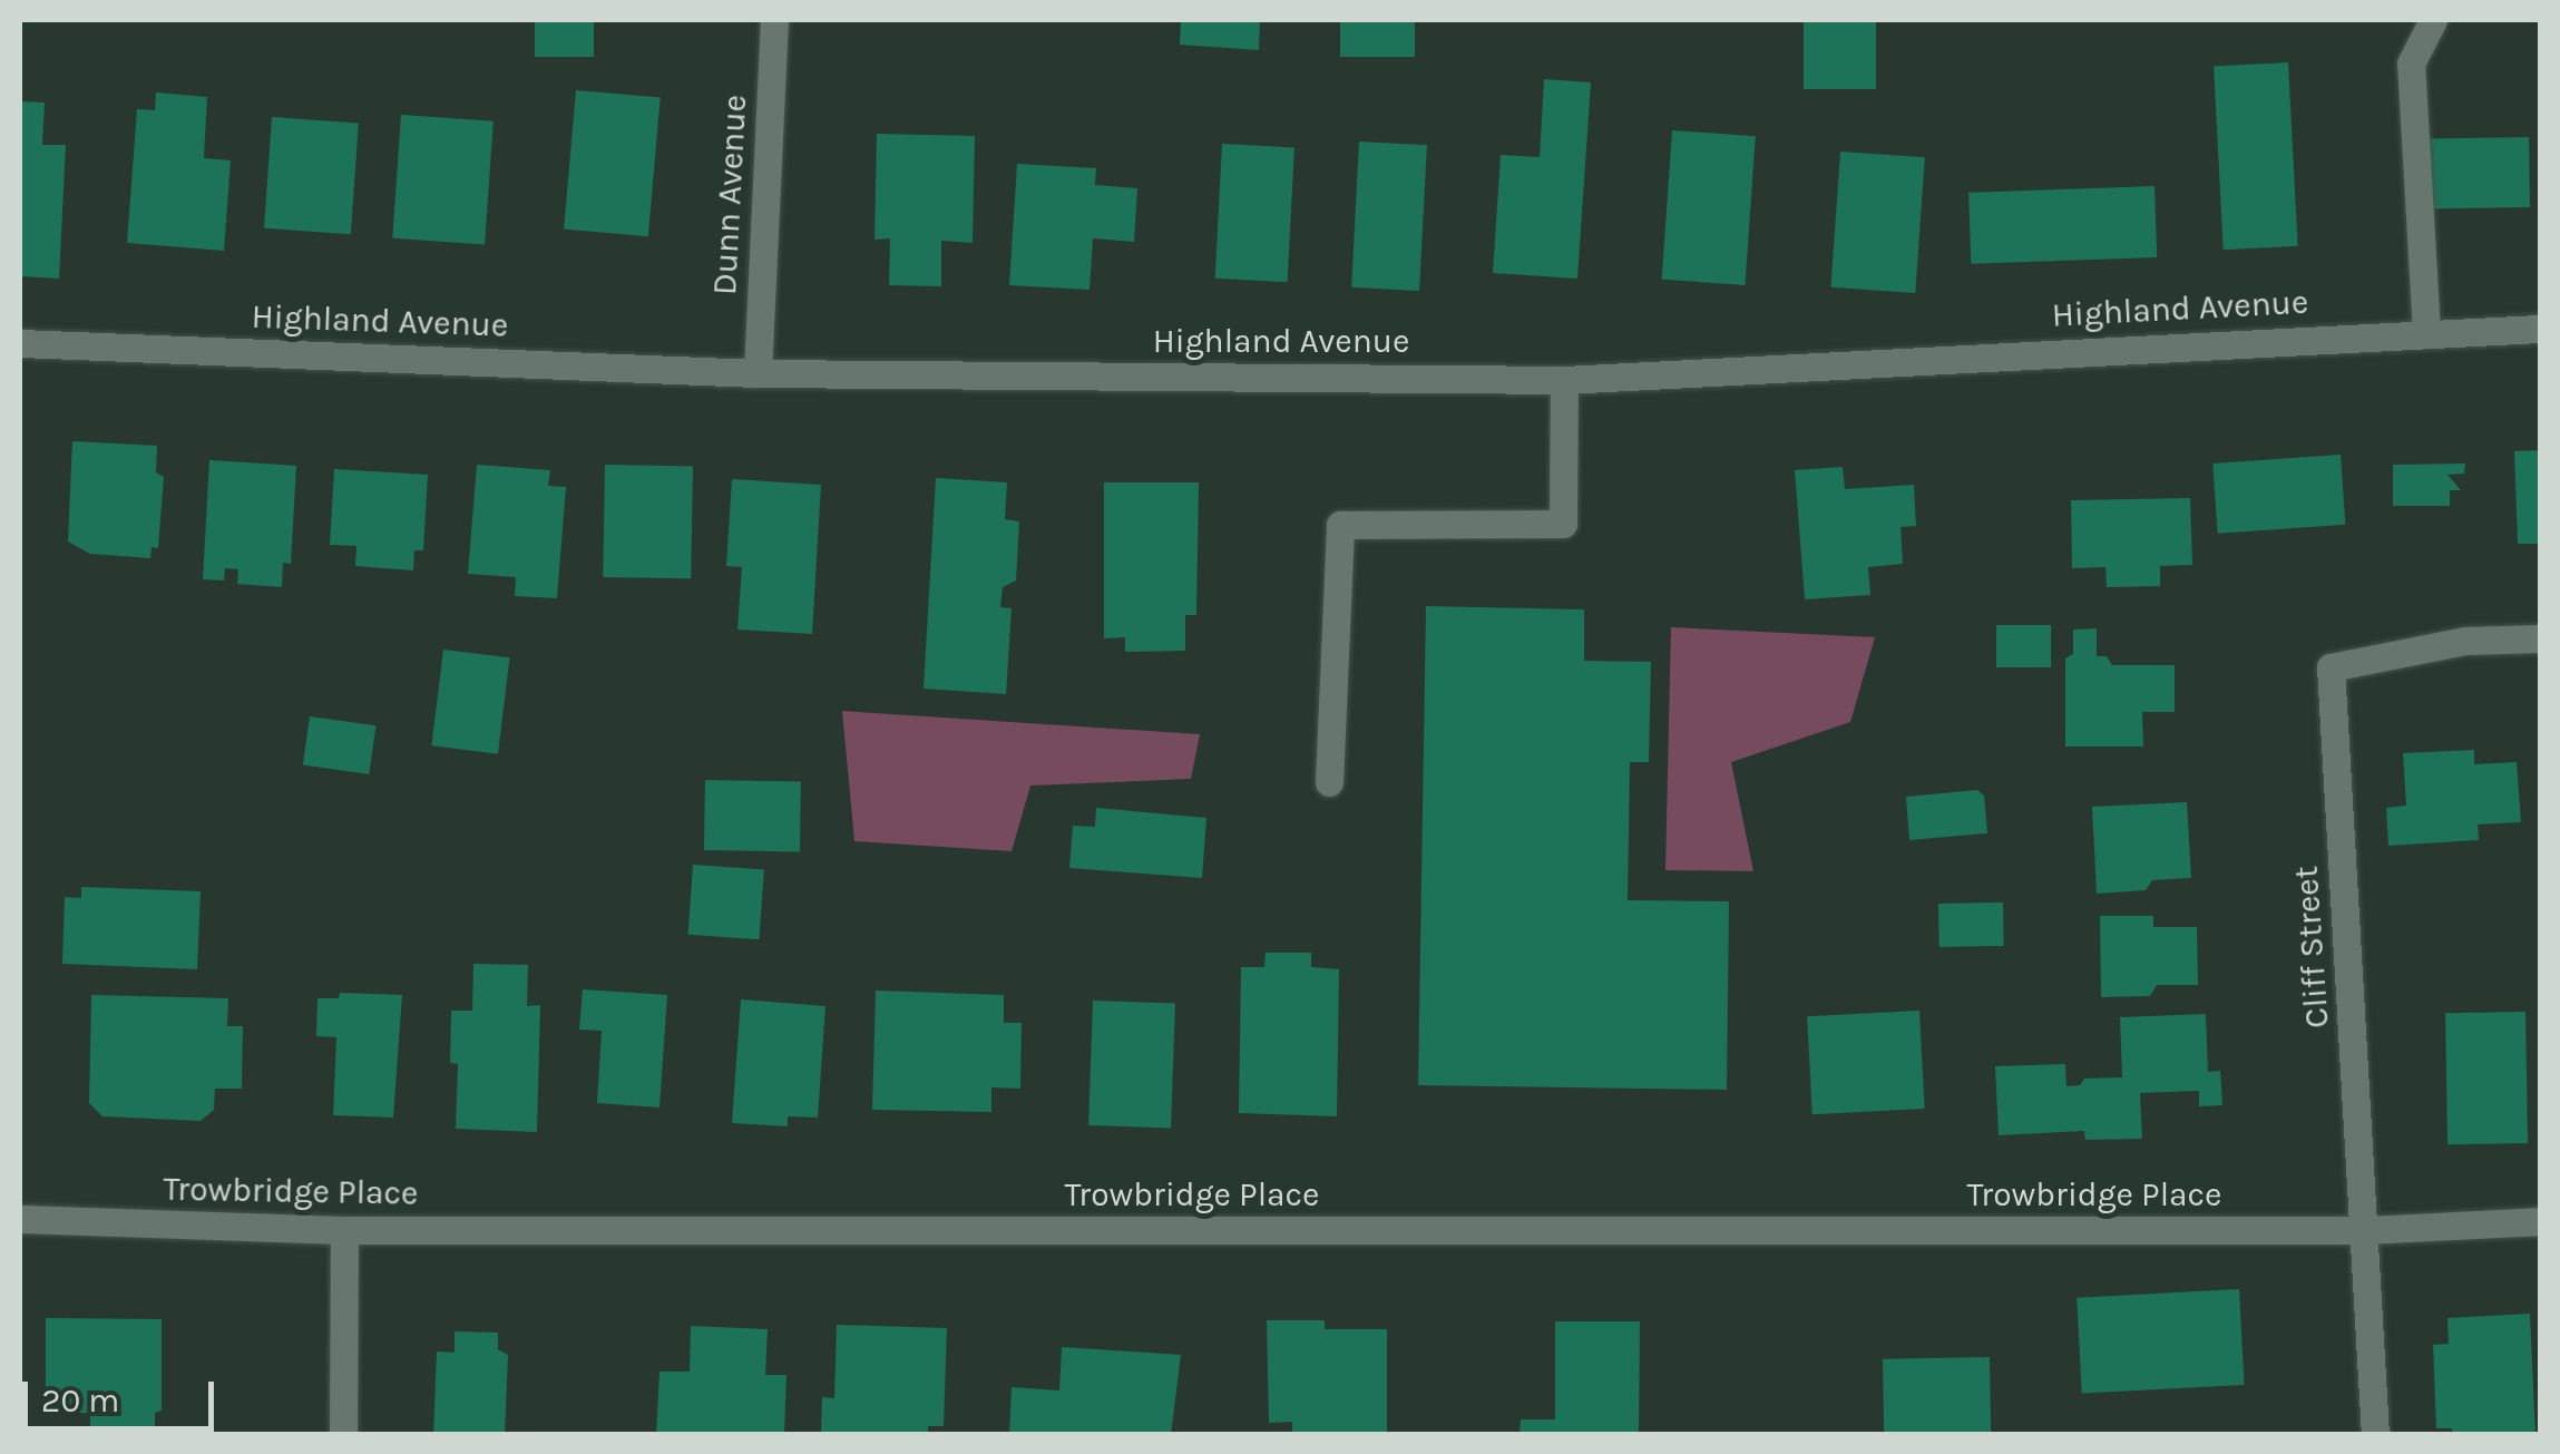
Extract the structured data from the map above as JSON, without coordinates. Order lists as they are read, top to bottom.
{
  "streets": {
    "street": [
      "Dunn Avenue",
      "Highland Avenue",
      "Cliff Street",
      "Trowbridge Place"
    ]
  },
  "crossings": [
    ["Dunn Avenue", "Highland Avenue"],
    ["Cliff Street", "Trowbridge Place"]
  ],
  "scale_bar": "20 m"
}
